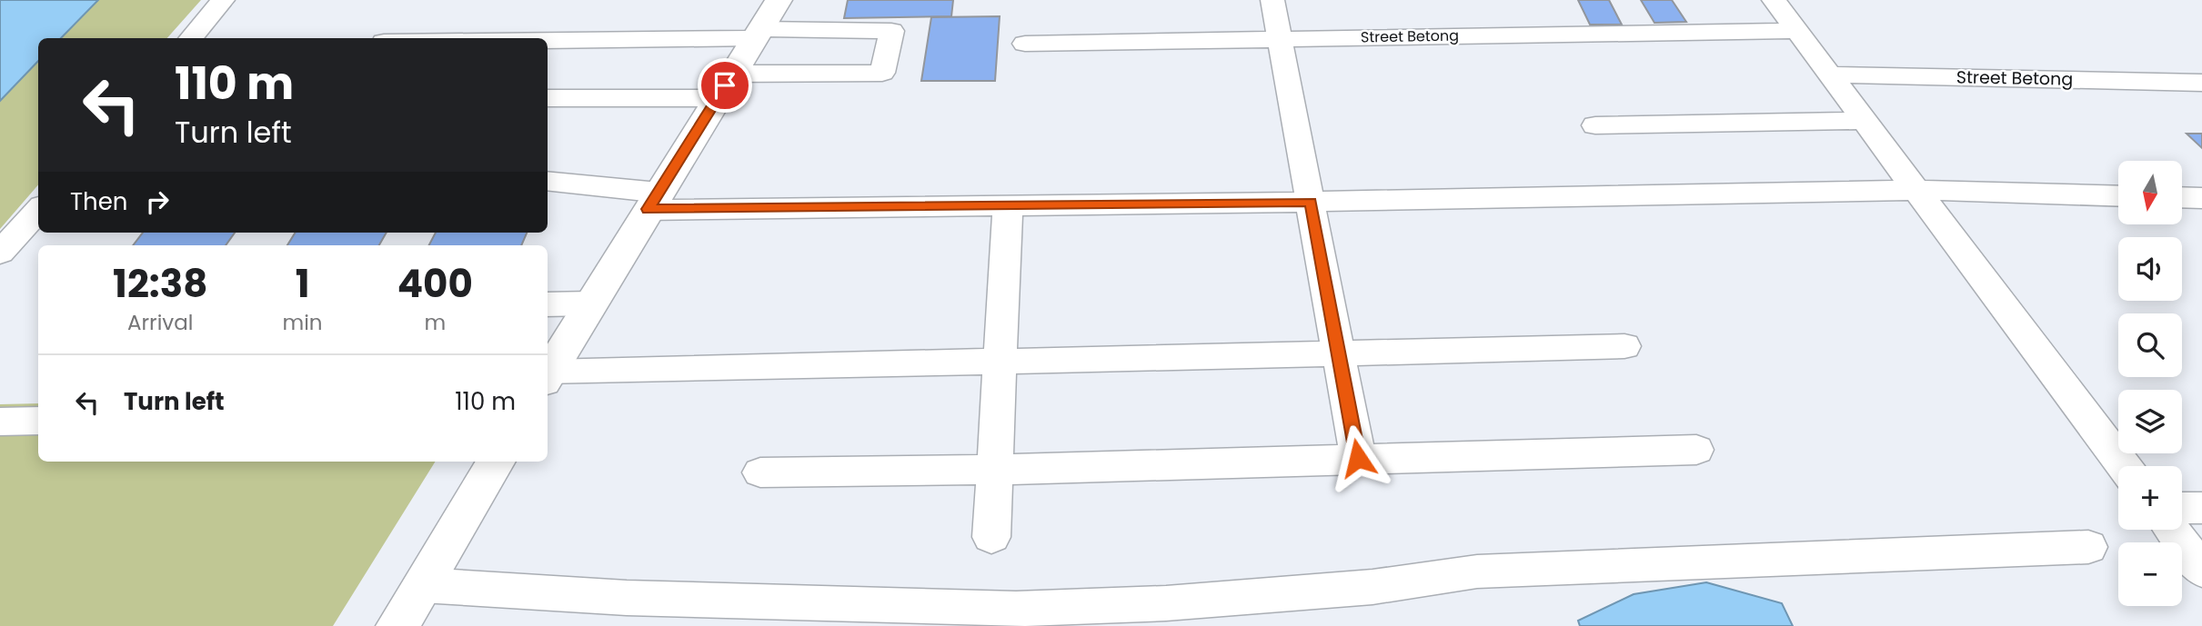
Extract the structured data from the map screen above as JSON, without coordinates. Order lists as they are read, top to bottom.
{
  "streets": {
    "street": ["Street Betong"]
  },
  "north": "bottom",
  "page": {
    "turn": ["110 m", "Turn left"],
    "map_buttons": ["+", "−"],
    "then": "Then",
    "eta": [
      "12:38",
      "Arrival",
      "1",
      "min",
      "400",
      "m"
    ],
    "list": [
      {
        "name": "Turn left",
        "value": "110 m"
      }
    ]
  }
}
